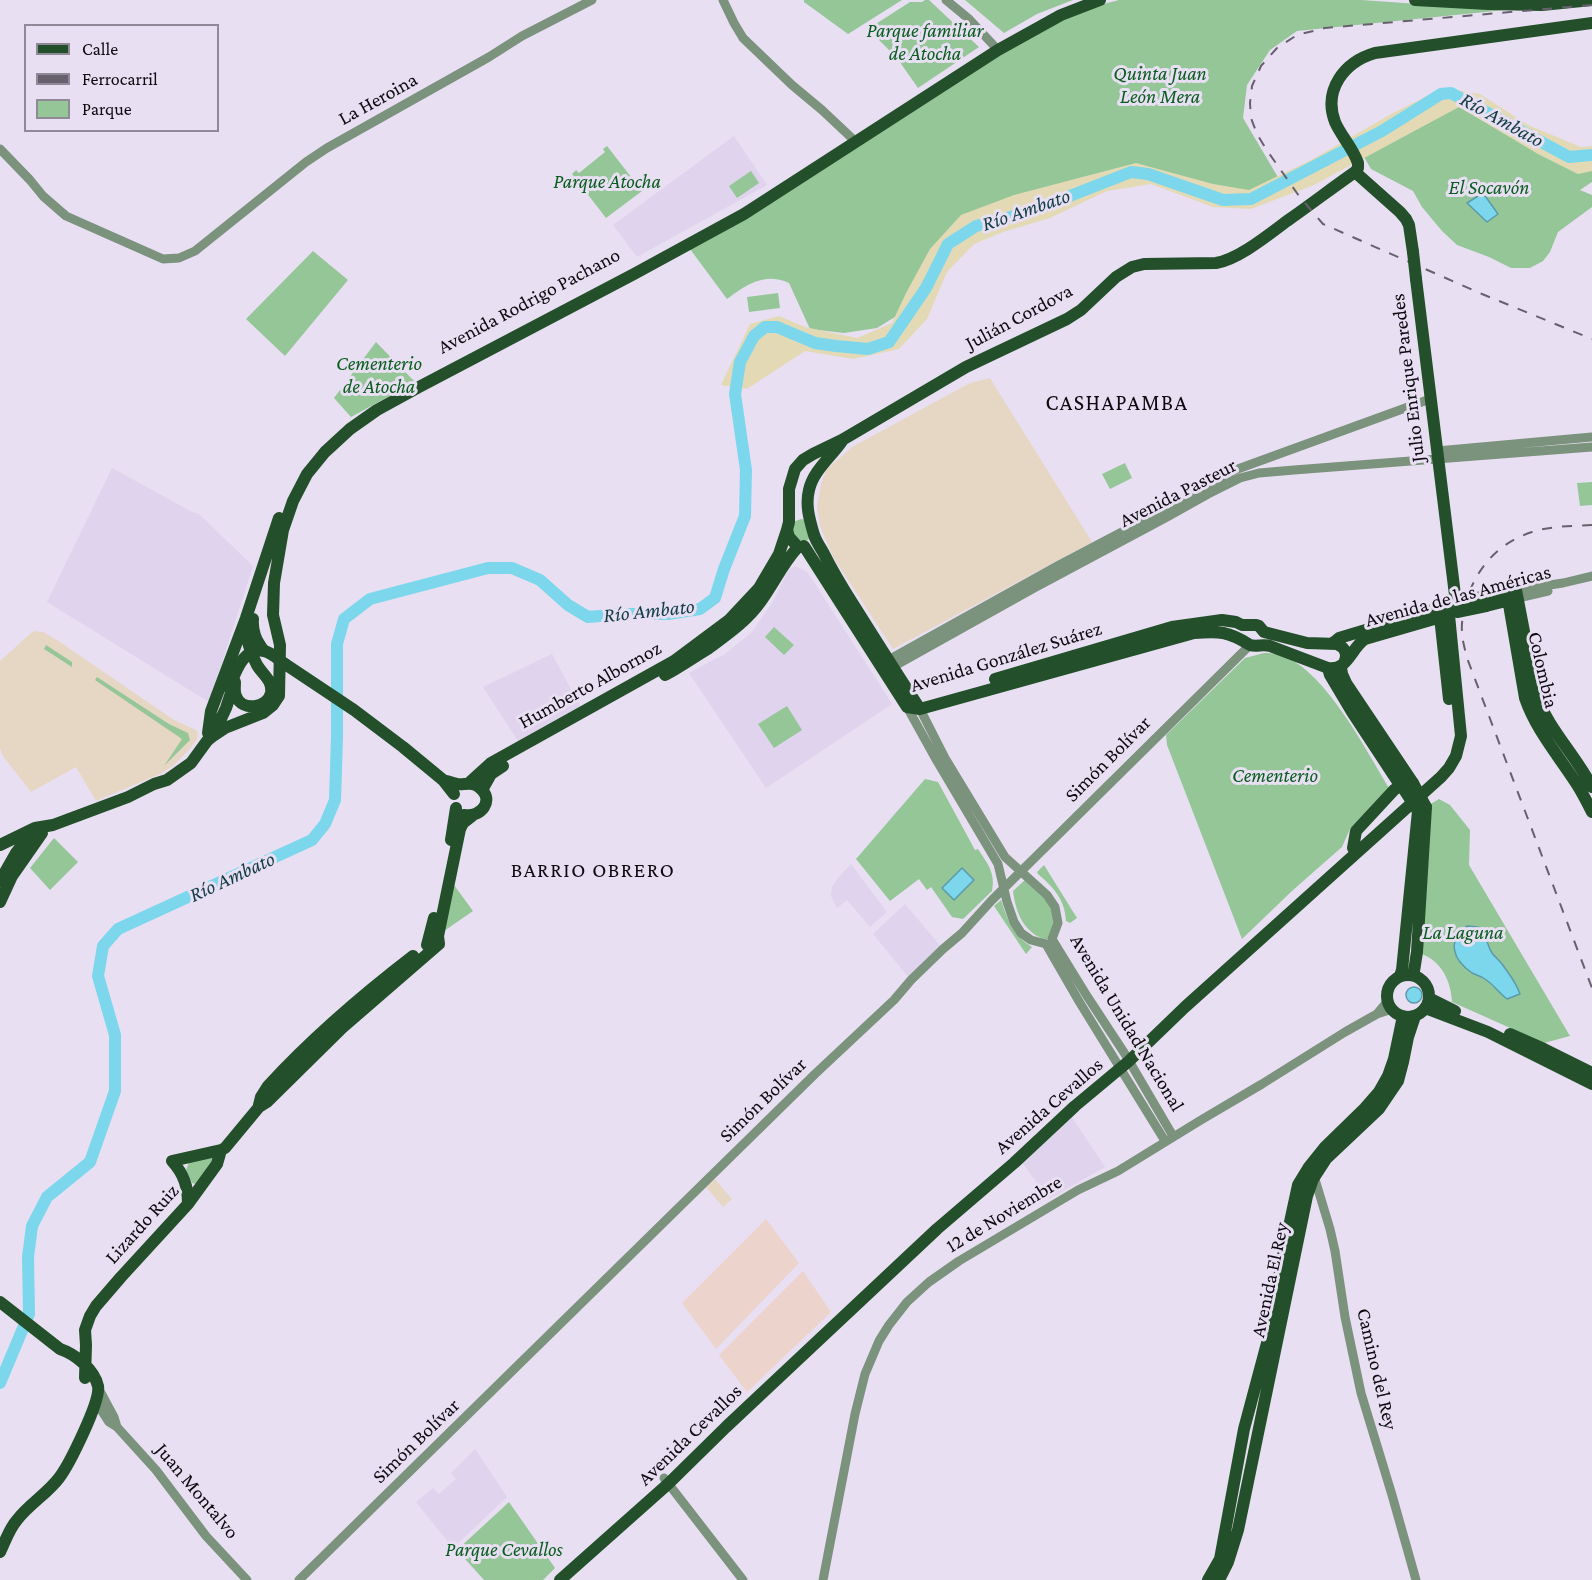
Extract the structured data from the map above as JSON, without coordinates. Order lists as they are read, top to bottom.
{
  "streets": {
    "main road": [
      "Avenida Rodrigo Pachano",
      "Julián Cordova",
      "Julio Enrique Paredes",
      "Avenida de las Américas",
      "Avenida González Suárez",
      "Colombia",
      "Humberto Albornoz",
      "Avenida Unidad Nacional",
      "Avenida Cevallos",
      "Lizardo Ruiz",
      "Avenida El Rey"
    ],
    "street": [
      "La Heroina",
      "Avenida Pasteur",
      "Simón Bolívar",
      "12 de Noviembre",
      "Camino del Rey",
      "Juan Montalvo"
    ]
  },
  "crossings": [
    ["Julián Cordova", "Julio Enrique Paredes"],
    ["Julián Cordova", "Humberto Albornoz"],
    ["Julián Cordova", "Avenida Unidad Nacional"],
    ["Julio Enrique Paredes", "Avenida Pasteur"],
    ["Julio Enrique Paredes", "Avenida de las Américas"],
    ["Julio Enrique Paredes", "Avenida Cevallos"],
    ["Avenida Pasteur", "Avenida Unidad Nacional"],
    ["Avenida de las Américas", "Avenida González Suárez"],
    ["Avenida de las Américas", "Colombia"],
    ["Avenida de las Américas", "Avenida Cevallos"],
    ["Avenida González Suárez", "Simón Bolívar"],
    ["Avenida González Suárez", "Avenida Unidad Nacional"],
    ["Humberto Albornoz", "Avenida Unidad Nacional"],
    ["Simón Bolívar", "Avenida Unidad Nacional"],
    ["Avenida Unidad Nacional", "Avenida Cevallos"],
    ["Avenida Unidad Nacional", "12 de Noviembre"],
    ["12 de Noviembre", "Avenida El Rey"],
    ["Avenida El Rey", "Camino del Rey"]
  ],
  "districts": ["CASHAPAMBA", "BARRIO OBRERO"],
  "water": ["Río Ambato"],
  "parks": [
    "Parque familiar de Atocha",
    "Quinta Juan León Mera",
    "Parque Atocha",
    "El Socavón",
    "Cementerio de Atocha",
    "Cementerio",
    "La Laguna",
    "Parque Cevallos"
  ],
  "legend": ["Calle", "Ferrocarril", "Parque"]
}
